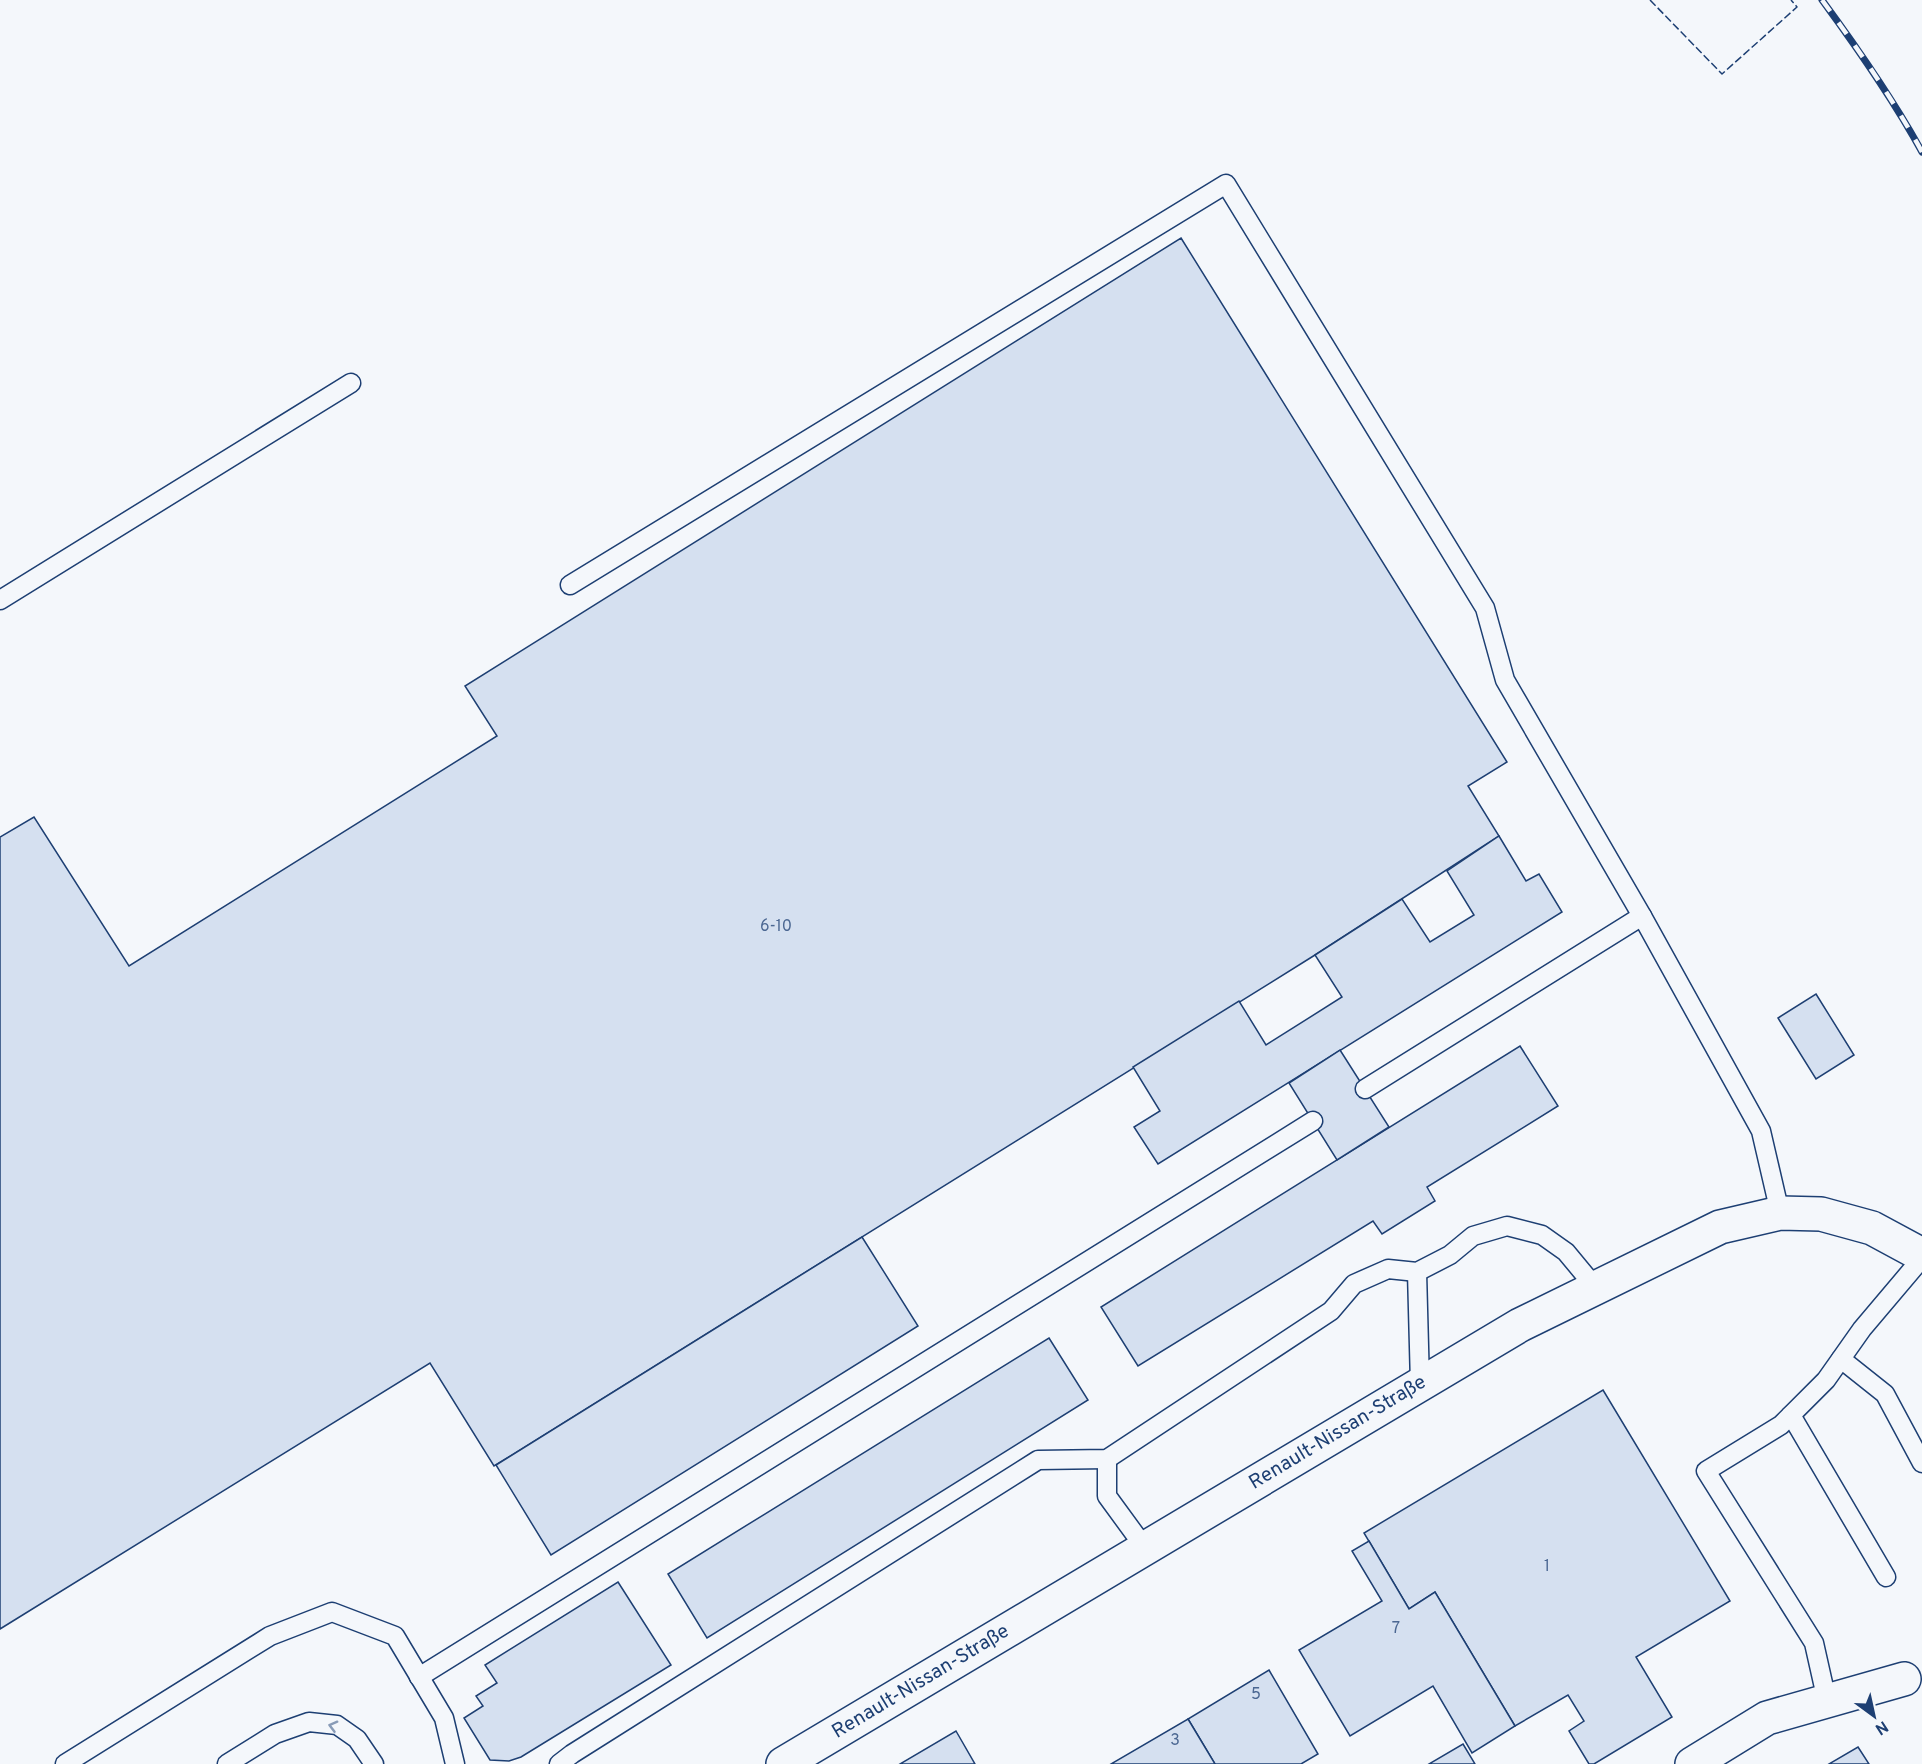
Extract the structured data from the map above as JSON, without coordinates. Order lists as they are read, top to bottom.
{
  "streets": {
    "street": ["Renault-Nissan-Straße"]
  },
  "house_numbers": [
    "6-10",
    "1",
    "7",
    "5",
    "3"
  ],
  "north": "bottom right"
}
